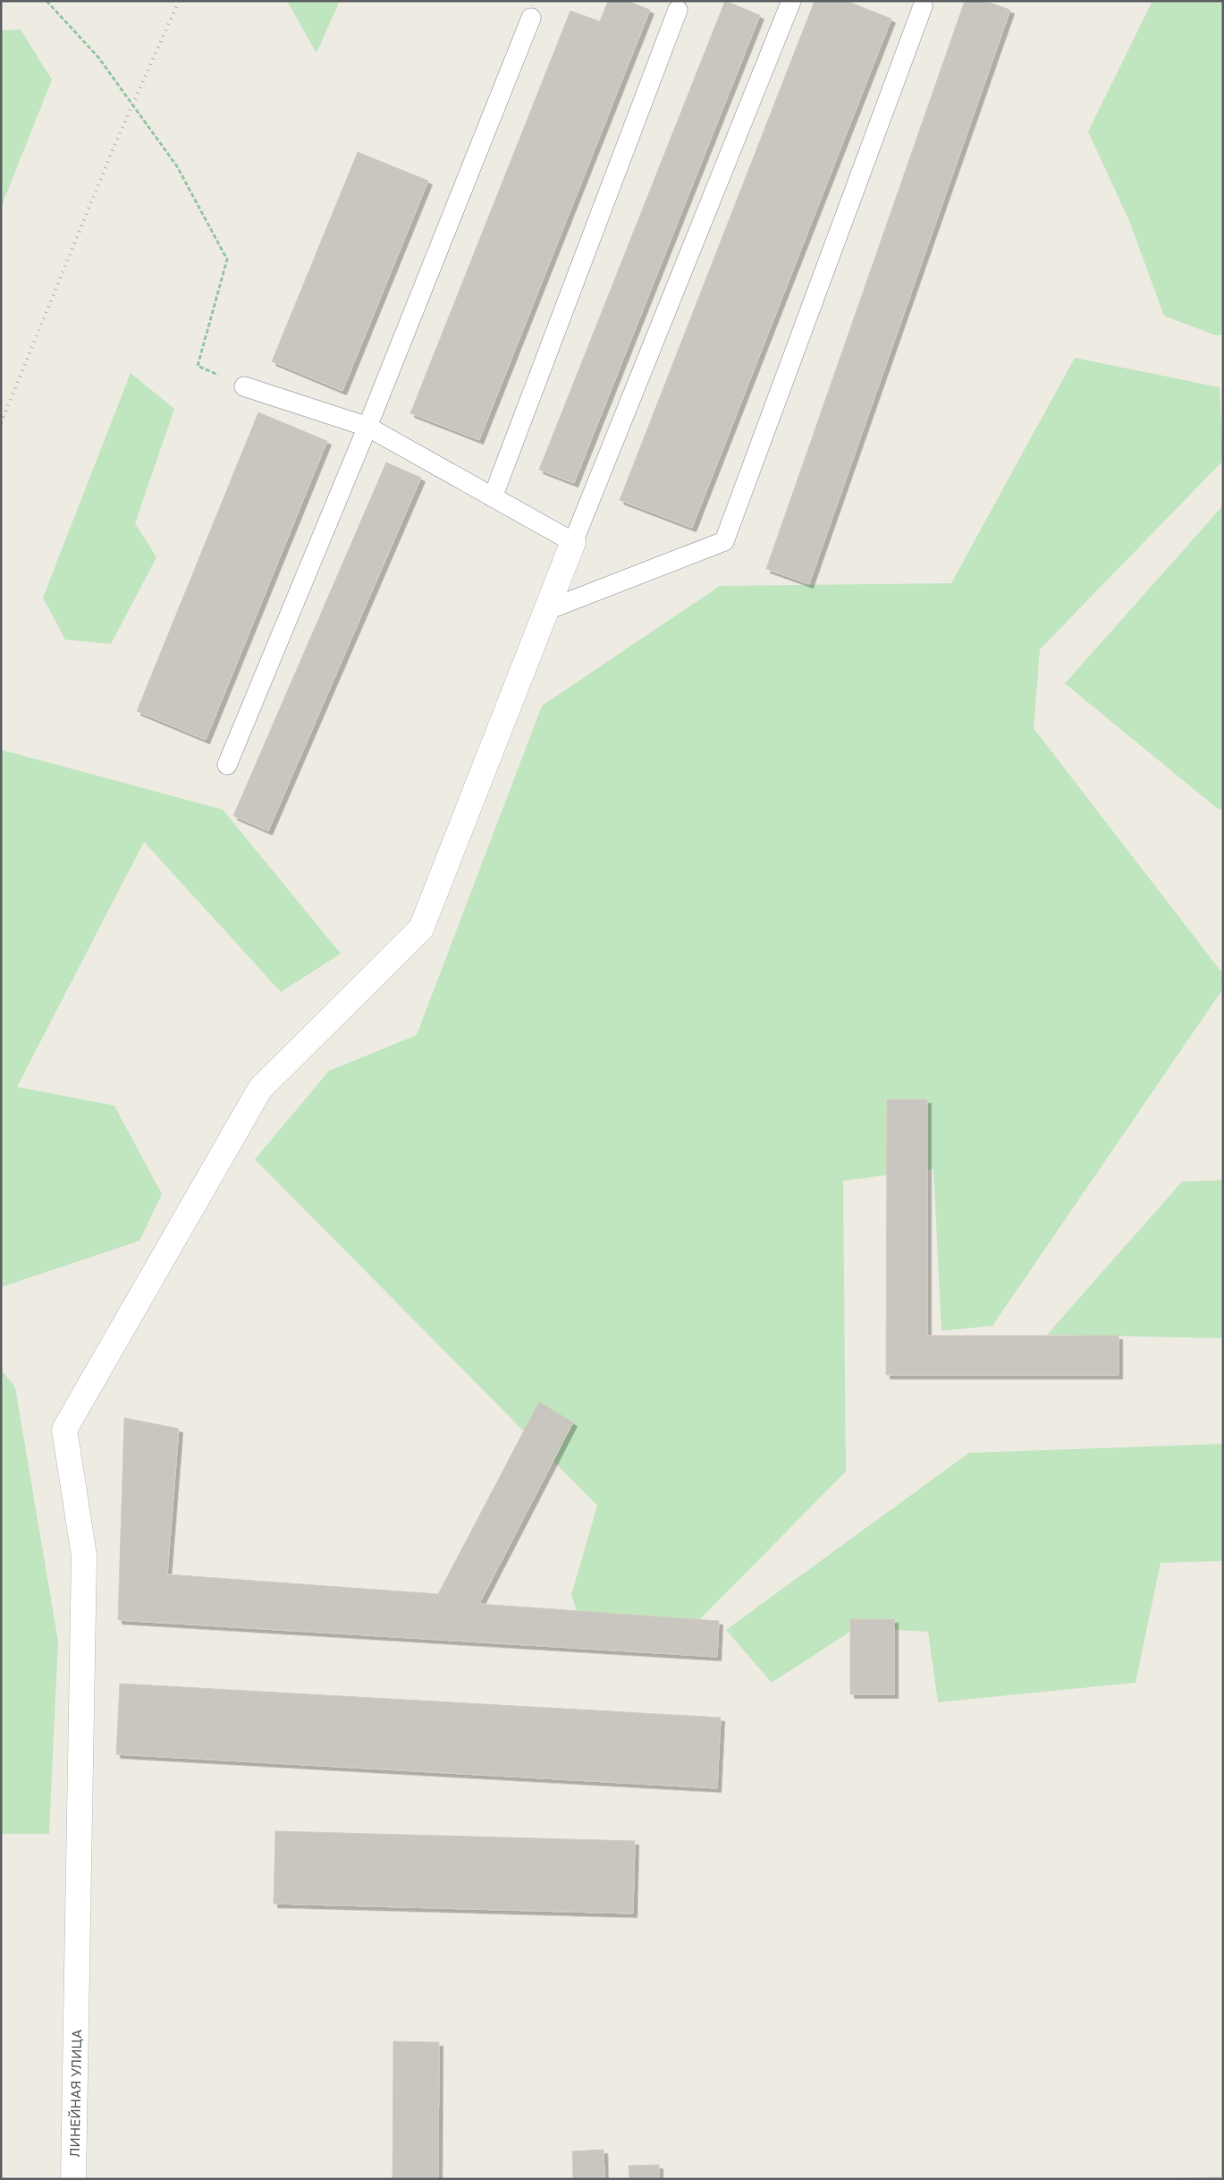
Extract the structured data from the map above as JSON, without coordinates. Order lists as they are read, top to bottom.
{
  "streets": {
    "street": ["ЛИНЕЙНАЯ УЛИЦА"]
  }
}
